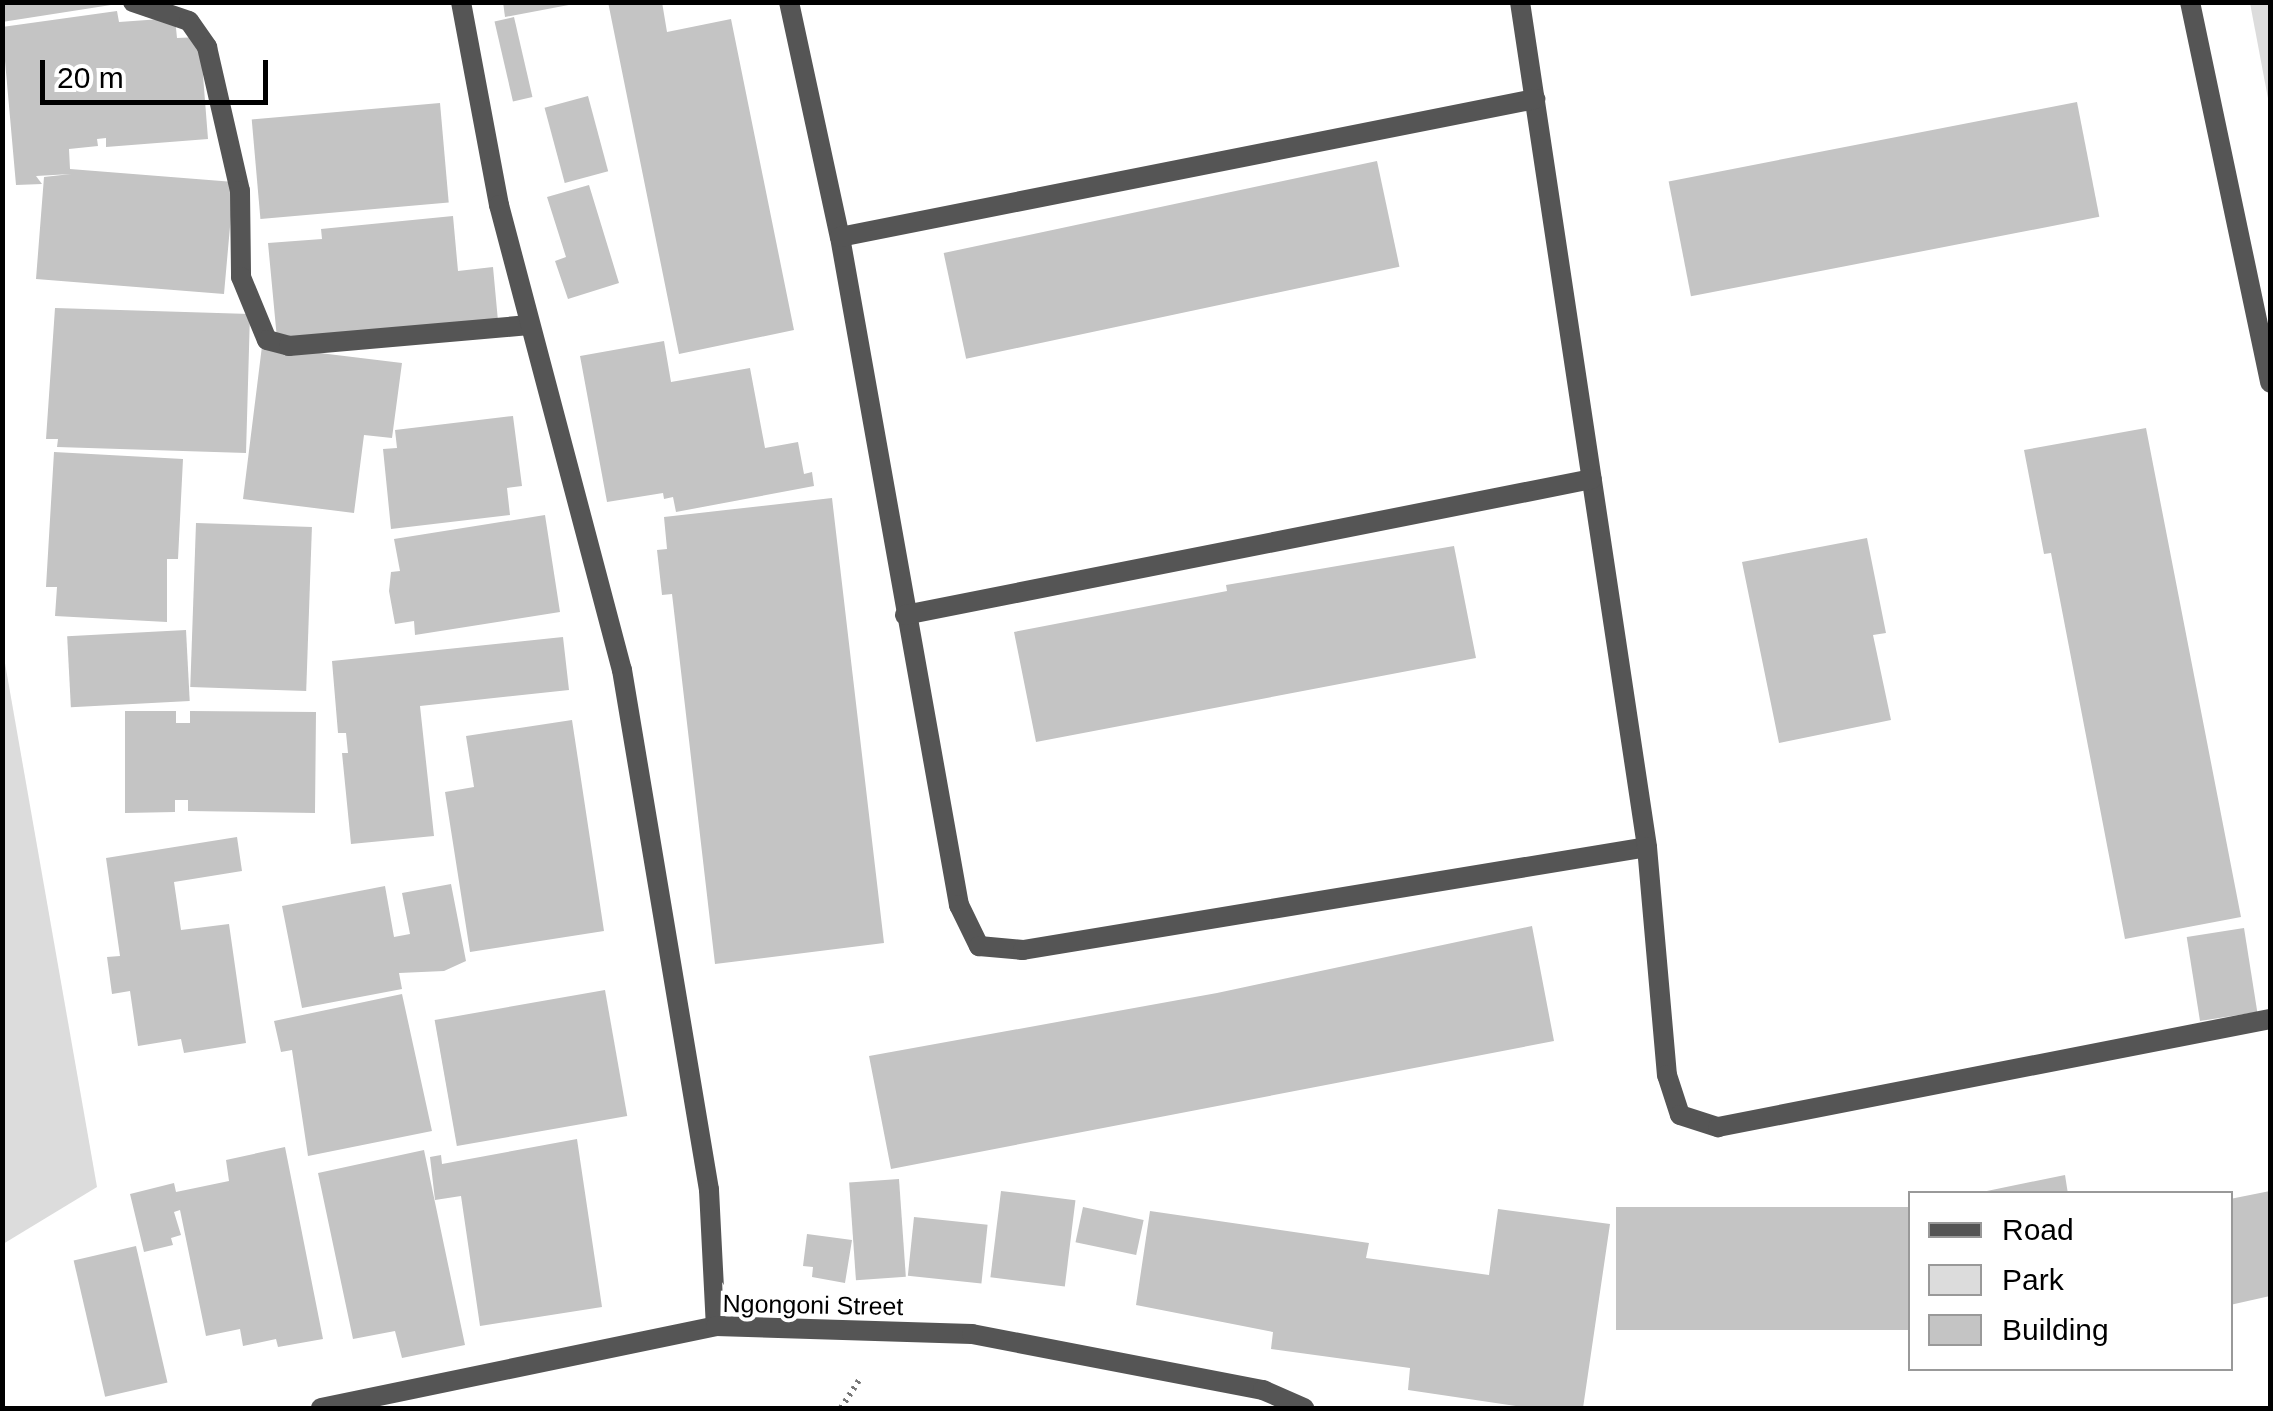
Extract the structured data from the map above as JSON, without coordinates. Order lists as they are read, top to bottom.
{
  "streets": {
    "street": ["Ngongoni Street"]
  },
  "legend": ["Road", "Park", "Building"],
  "scale_bar": "20 m"
}
